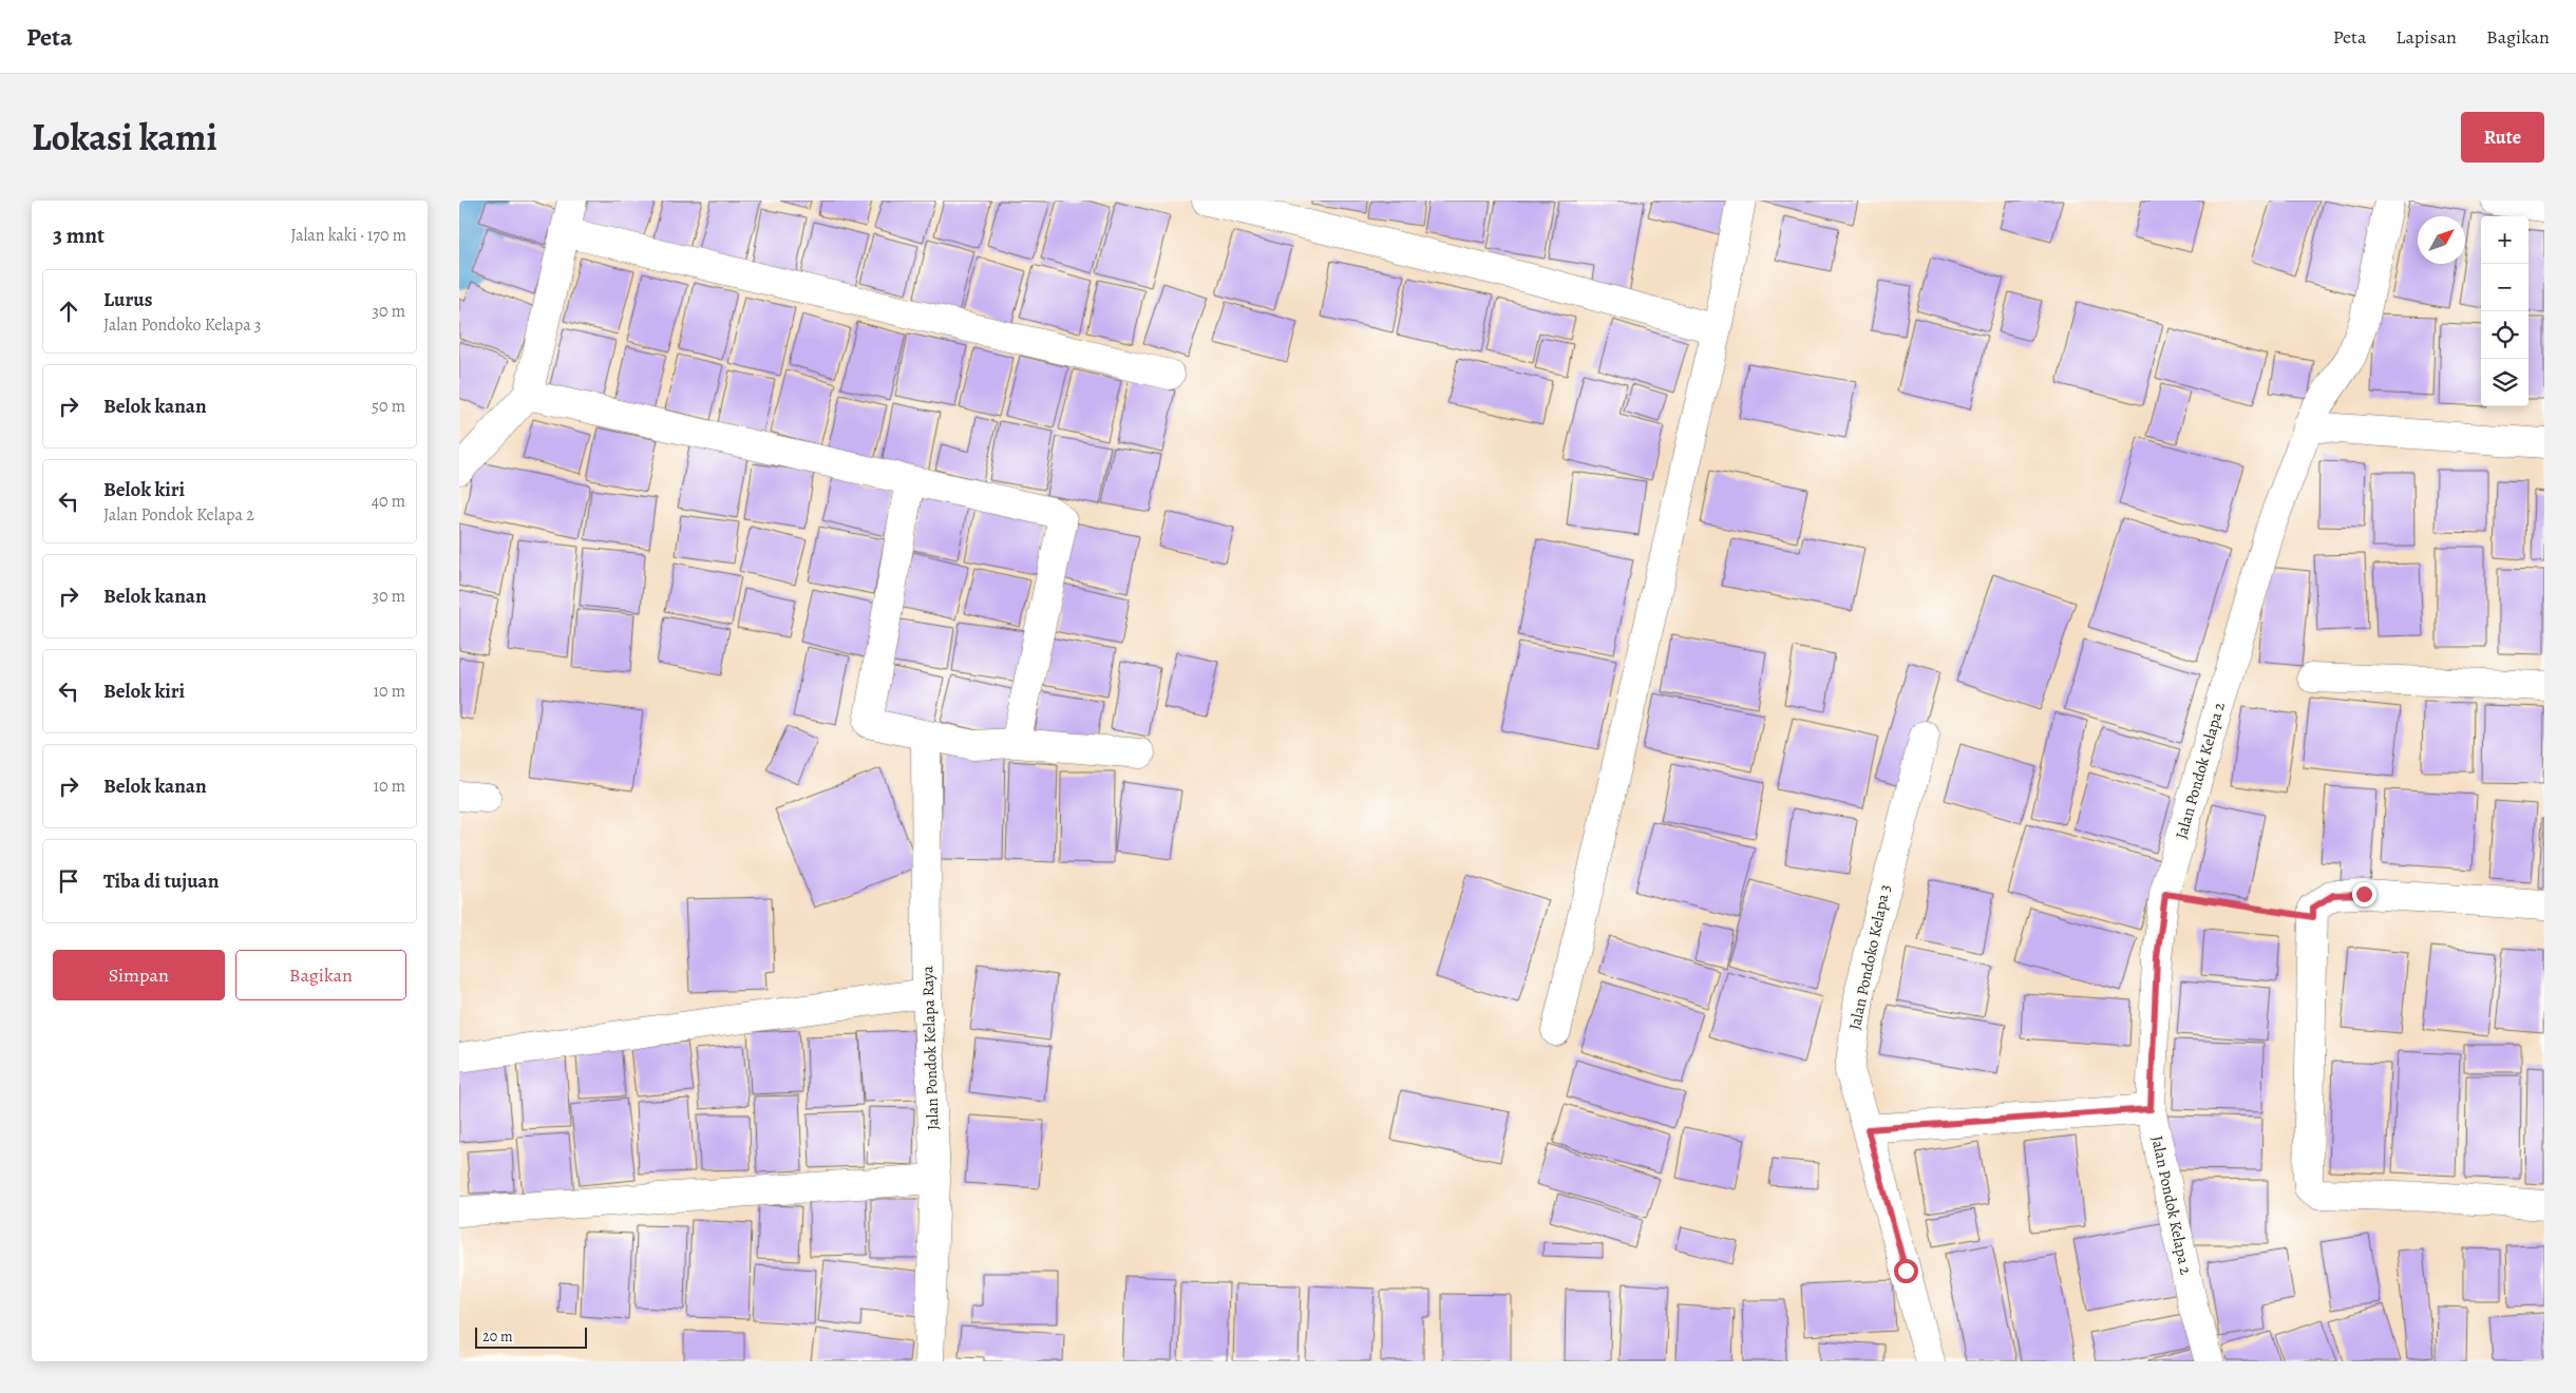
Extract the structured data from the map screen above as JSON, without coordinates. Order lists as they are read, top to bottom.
{
  "streets": {
    "street": ["Jalan Pondok Kelapa 2", "Jalan Pondoko Kelapa 3", "Jalan Pondok Kelapa Raya"]
  },
  "scale_bar": "20 m",
  "north": "top right",
  "page": {
    "header": "Peta",
    "nav": ["Peta", "Lapisan", "Bagikan"],
    "title": "Lokasi kami",
    "buttons": [
      "Rute",
      ["Simpan", "Bagikan"]
    ],
    "heading": ["3 mnt", "Jalan kaki · 170 m"],
    "map_buttons": ["+", "−"],
    "list": [
      ["Lurus", "Jalan Pondoko Kelapa 3", "30 m"],
      ["Belok kanan", "50 m"],
      ["Belok kiri", "Jalan Pondok Kelapa 2", "40 m"],
      ["Belok kanan", "30 m"],
      ["Belok kiri", "10 m"],
      ["Belok kanan", "10 m"],
      "Tiba di tujuan"
    ],
    "scale": "20 m"
  }
}
